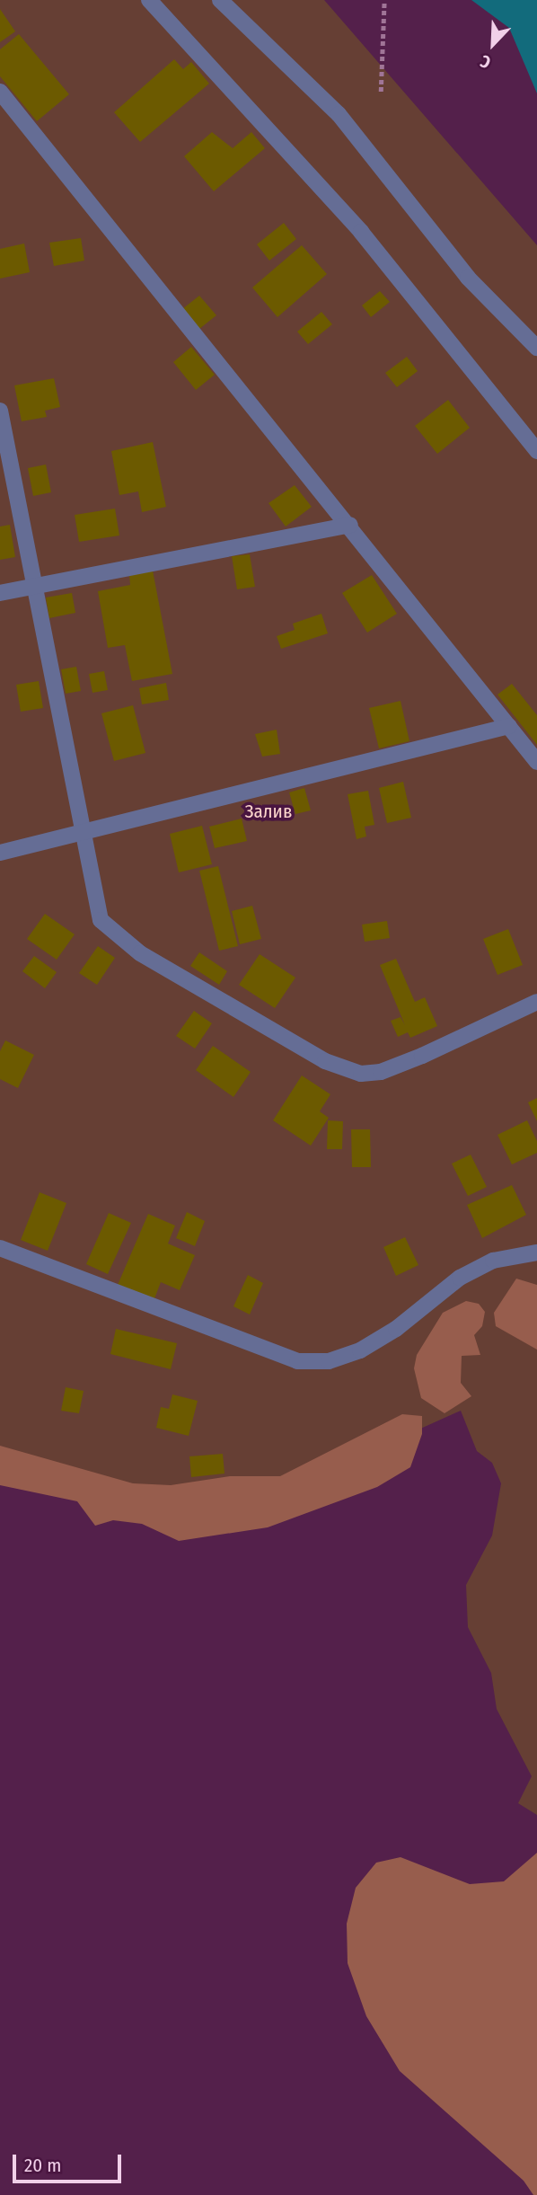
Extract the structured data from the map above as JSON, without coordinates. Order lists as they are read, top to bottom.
{
  "parks": ["Залив"],
  "scale_bar": "20 m",
  "north": "bottom left"
}
